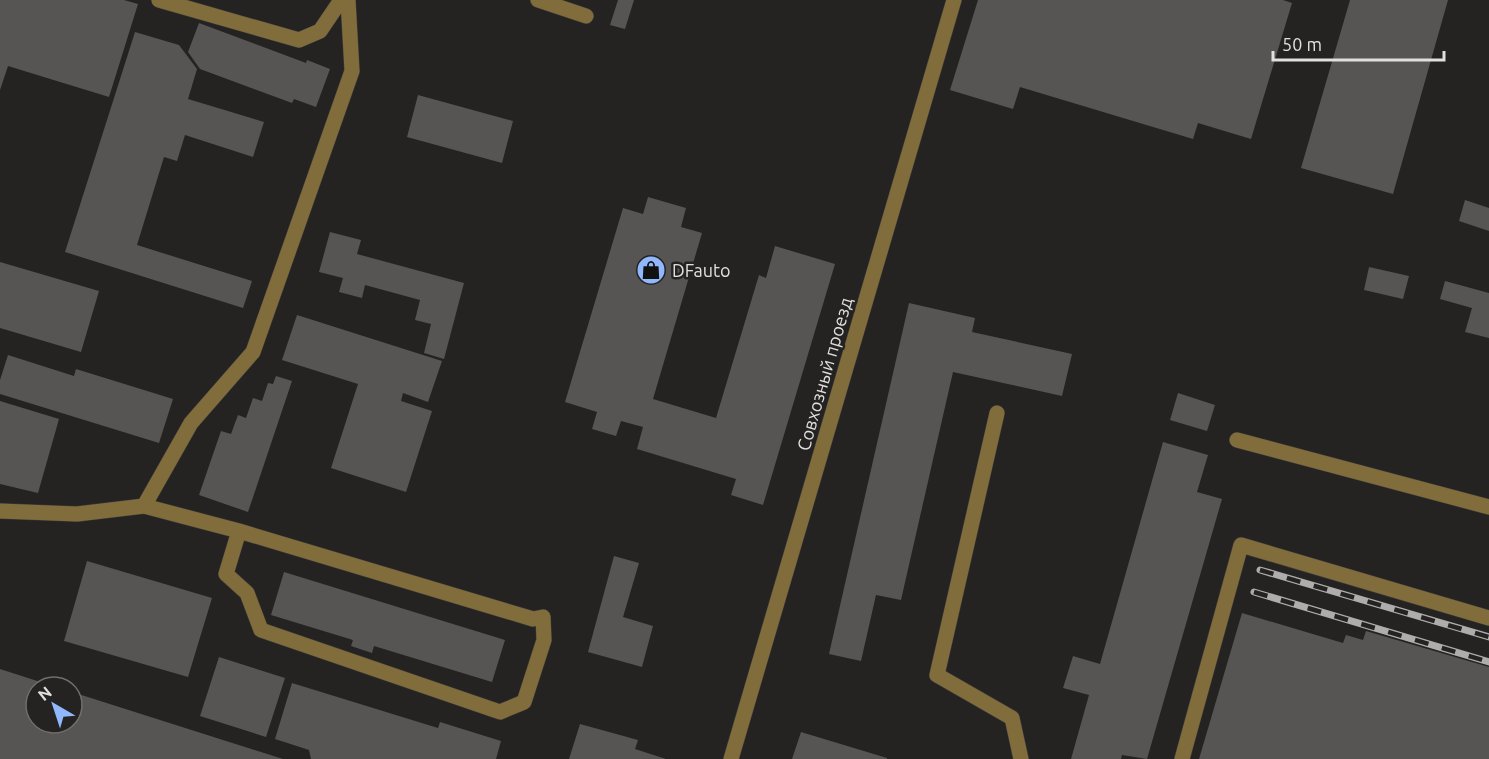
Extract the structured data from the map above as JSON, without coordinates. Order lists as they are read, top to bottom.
{
  "streets": {
    "street": ["Совхозный проезд"]
  },
  "places": {
    "shop": ["DFauto"]
  },
  "scale_bar": "50 m",
  "north": "top left"
}
